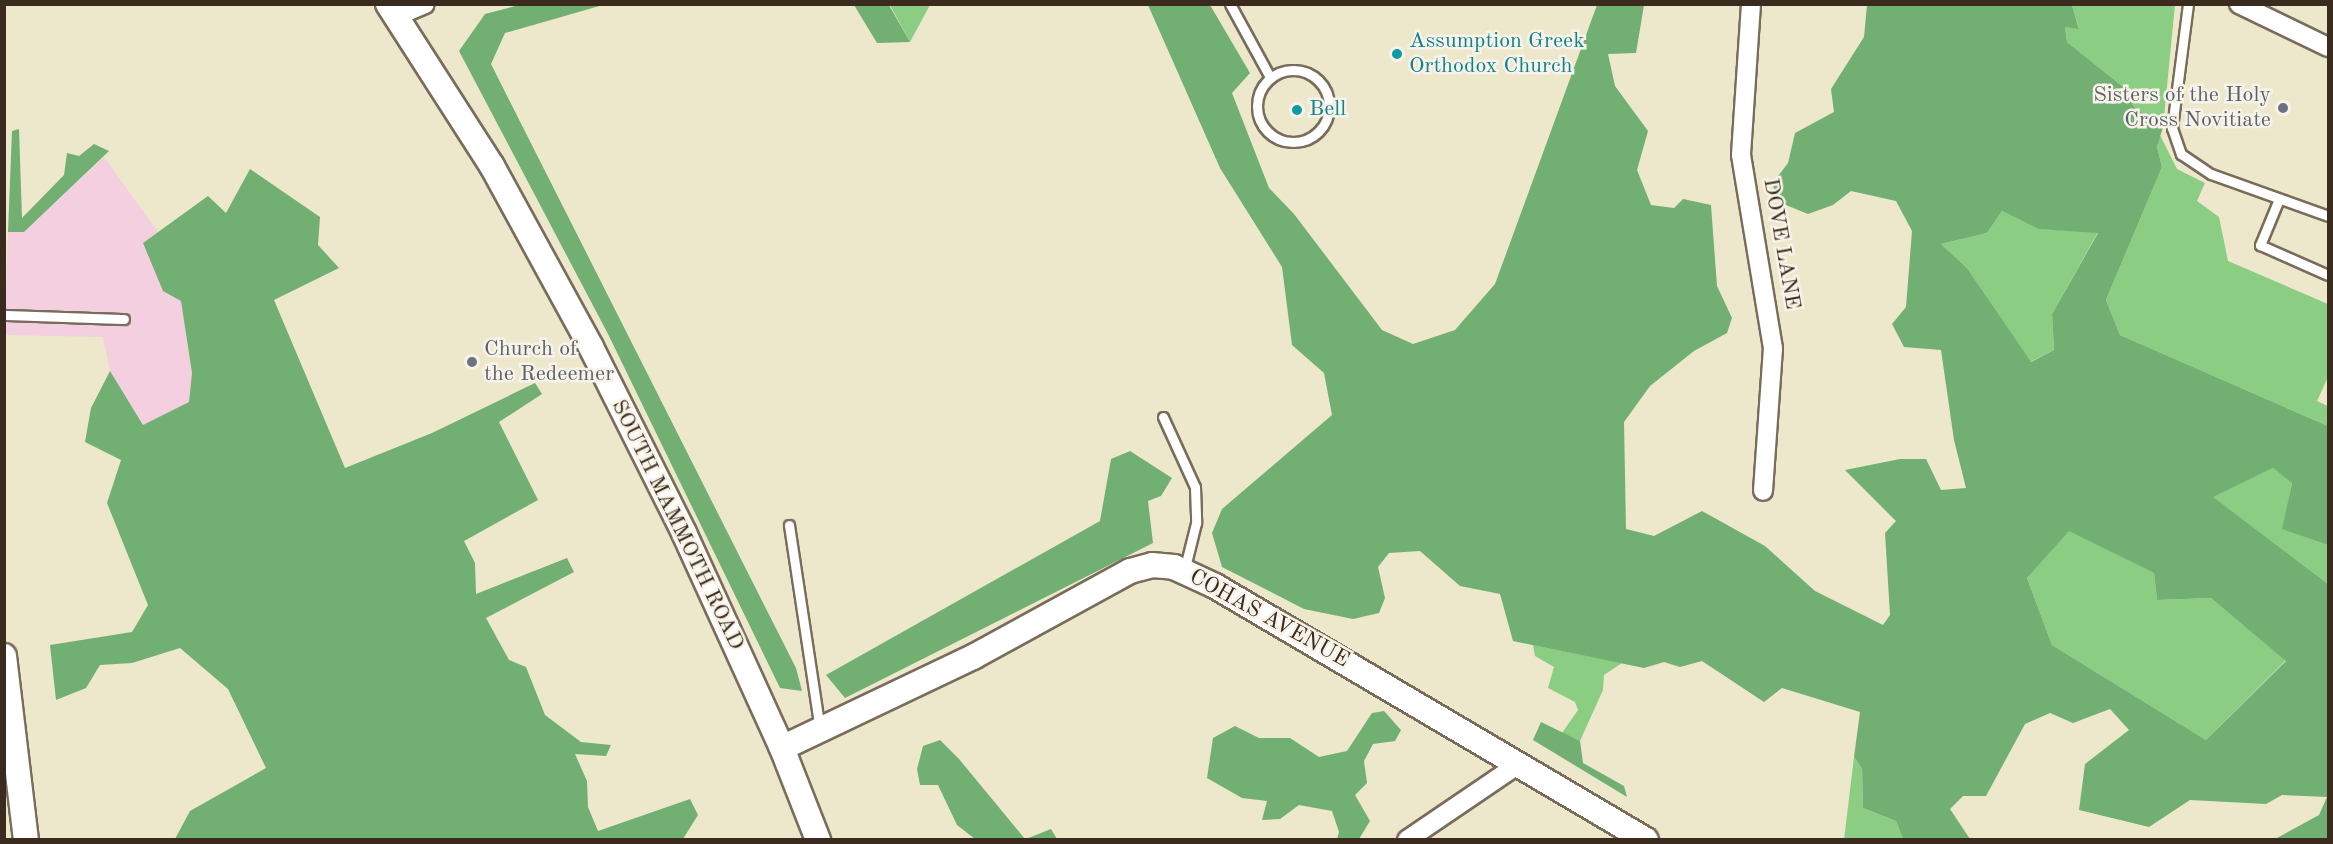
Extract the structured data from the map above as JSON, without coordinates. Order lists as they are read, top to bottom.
{
  "streets": {
    "street": ["DOVE LANE", "SOUTH MAMMOTH ROAD", "COHAS AVENUE"]
  },
  "crossings": [
    ["SOUTH MAMMOTH ROAD", "COHAS AVENUE"]
  ],
  "places": [
    "Assumption Greek Orthodox Church",
    "Sisters of the Holy Cross Novitiate",
    "Bell",
    "Church of the Redeemer"
  ]
}
